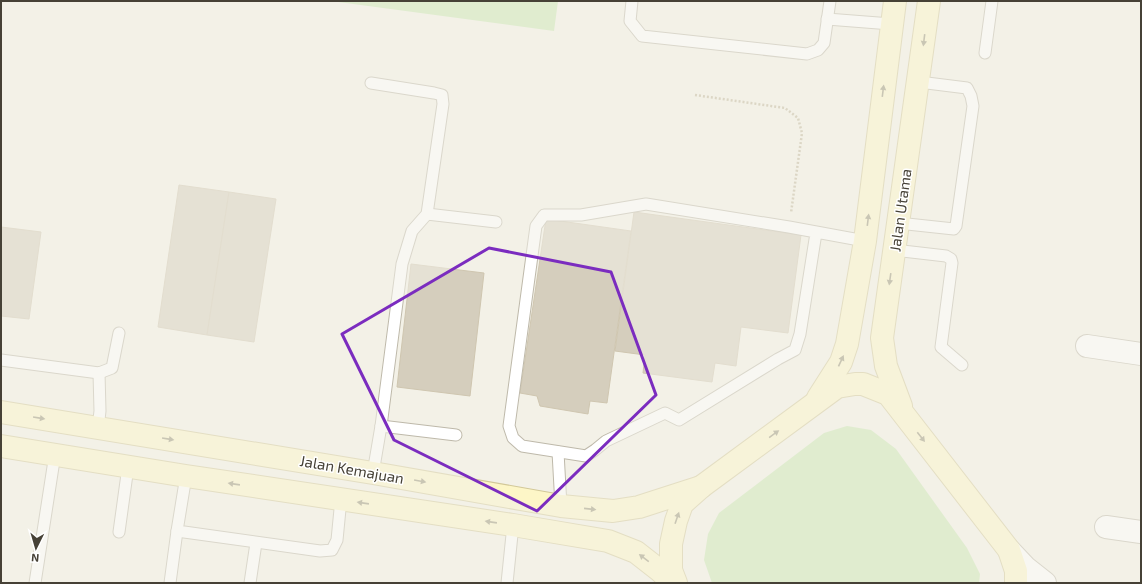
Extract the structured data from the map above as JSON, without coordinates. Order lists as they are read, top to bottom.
{
  "streets": {
    "main road": ["Jalan Utama", "Jalan Kemajuan"]
  },
  "north": "bottom"
}
